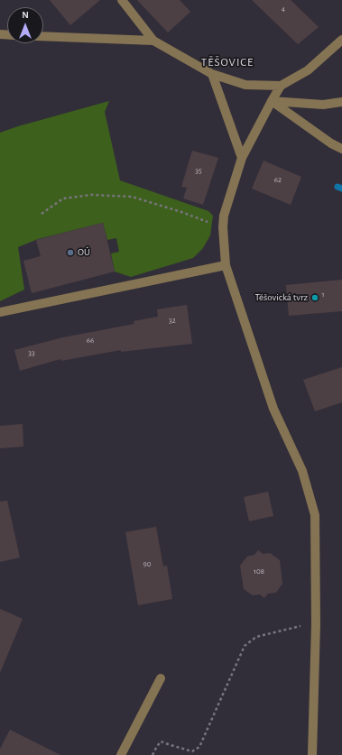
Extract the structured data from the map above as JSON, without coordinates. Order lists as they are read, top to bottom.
{
  "districts": ["TĚŠOVICE"],
  "places": ["OÚ", "Těšovická tvrz"],
  "house_numbers": [
    "4",
    "35",
    "62",
    "1",
    "32",
    "66",
    "33",
    "90",
    "108"
  ],
  "north": "top"
}
